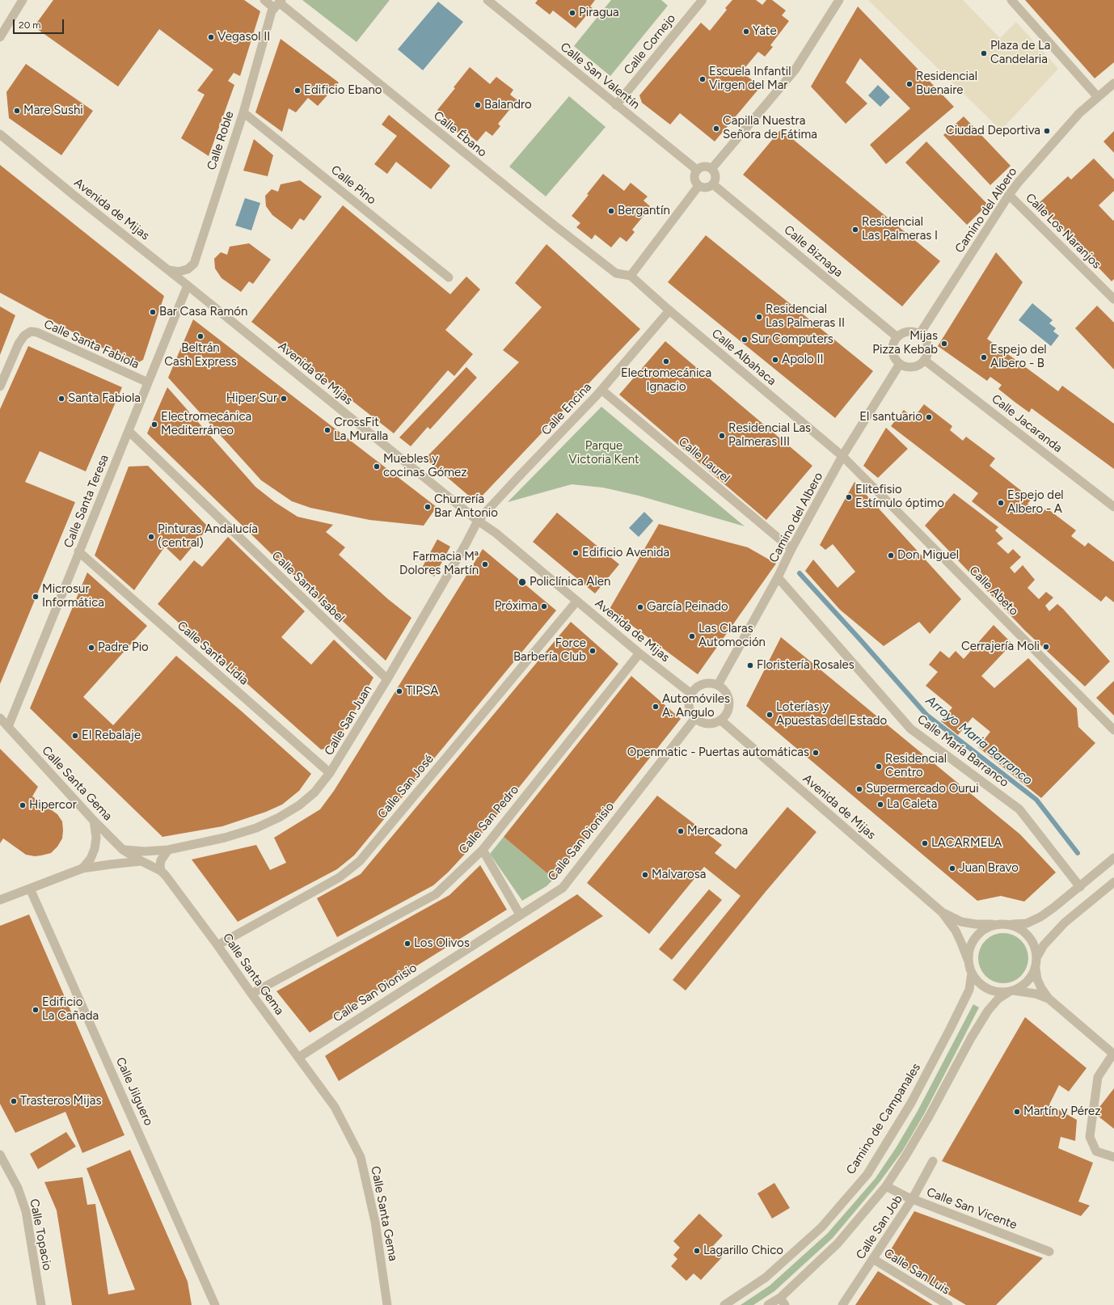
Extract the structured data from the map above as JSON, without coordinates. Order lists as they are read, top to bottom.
{
  "streets": {
    "street": [
      "Calle Cornejo",
      "Calle San Valentín",
      "Calle Ébano",
      "Calle Roble",
      "Calle Pino",
      "Avenida de Mijas",
      "Camino del Albero",
      "Calle Los Naranjos",
      "Calle Biznaga",
      "Calle Santa Fabiola",
      "Calle Albahaca",
      "Calle Encina",
      "Calle Jacaranda",
      "Calle Laurel",
      "Calle Santa Teresa",
      "Calle Santa Isabel",
      "Calle Abeto",
      "Calle Santa Lidia",
      "Calle San Juan",
      "Calle María Barranco",
      "Calle Santa Gema",
      "Calle San José",
      "Calle San Pedro",
      "Calle San Dionisio",
      "Calle Jilguero",
      "Camino de Campanales",
      "Calle San Vicente",
      "Calle San Job",
      "Calle Topacio",
      "Calle San Luis"
    ]
  },
  "crossings": [
    ["Calle Cornejo", "Calle San Valentín"],
    ["Calle San Valentín", "Calle Biznaga"],
    ["Calle Ébano", "Calle Roble"],
    ["Calle Ébano", "Calle Albahaca"],
    ["Calle Roble", "Calle Pino"],
    ["Calle Roble", "Avenida de Mijas"],
    ["Avenida de Mijas", "Camino del Albero"],
    ["Avenida de Mijas", "Calle Encina"],
    ["Avenida de Mijas", "Calle Santa Teresa"],
    ["Avenida de Mijas", "Calle San Juan"],
    ["Avenida de Mijas", "Calle San José"],
    ["Avenida de Mijas", "Calle San Pedro"],
    ["Avenida de Mijas", "Calle San Dionisio"],
    ["Avenida de Mijas", "Camino de Campanales"],
    ["Camino del Albero", "Calle Los Naranjos"],
    ["Camino del Albero", "Calle Biznaga"],
    ["Camino del Albero", "Calle Albahaca"],
    ["Camino del Albero", "Calle Jacaranda"],
    ["Camino del Albero", "Calle Laurel"],
    ["Camino del Albero", "Calle Abeto"],
    ["Camino del Albero", "Calle María Barranco"],
    ["Camino del Albero", "Calle San Dionisio"],
    ["Calle Biznaga", "Calle Jacaranda"],
    ["Calle Santa Fabiola", "Calle Santa Teresa"],
    ["Calle Albahaca", "Calle Encina"],
    ["Calle Albahaca", "Calle Abeto"],
    ["Calle Encina", "Calle Laurel"],
    ["Calle Encina", "Calle San Juan"],
    ["Calle Santa Teresa", "Calle Santa Isabel"],
    ["Calle Santa Teresa", "Calle Santa Lidia"],
    ["Calle Santa Teresa", "Calle Santa Gema"],
    ["Calle Santa Isabel", "Calle San Juan"],
    ["Calle Santa Lidia", "Calle San Juan"],
    ["Calle San Juan", "Calle Santa Gema"],
    ["Calle Santa Gema", "Calle San José"],
    ["Calle Santa Gema", "Calle San Pedro"],
    ["Calle Santa Gema", "Calle San Dionisio"],
    ["Calle San Vicente", "Calle San Job"],
    ["Calle San Job", "Calle San Luis"]
  ],
  "water": ["Arroyo Maria Barranco"],
  "parks": ["Parque Victoria Kent"],
  "places": [
    "Piragua",
    "Yate",
    "Vegasol II",
    "Plaza de La Candelaria",
    "Escuela Infantil Virgen del Mar",
    "Residencial Buenaire",
    "Edificio Ebano",
    "Balandro",
    "Mare Sushi",
    "Capilla Nuestra Señora de Fátima",
    "Ciudad Deportiva",
    "Bergantín",
    "Residencial Las Palmeras I",
    "Bar Casa Ramón",
    "Residencial Las Palmeras II",
    "Beltrán Cash Express",
    "Sur Computers",
    "Mijas Pizza Kebab",
    "Espejo del Albero - B",
    "Apolo II",
    "Electromecánica Ignacio",
    "Santa Fabiola",
    "Hiper Sur",
    "El santuario",
    "Electromecánica Mediterráneo",
    "CrossFit La Muralla",
    "Residencial Las Palmeras III",
    "Muebles y cocinas Gómez",
    "Elitefisio Estímulo óptimo",
    "Espejo del Albero - A",
    "Churrería Bar Antonio",
    "Pinturas Andalucía (central)",
    "Edificio Avenida",
    "Don Miguel",
    "Farmacia Mª Dolores Martín",
    "Policlínica Alen",
    "Microsur Informática",
    "Próxima",
    "García Peinado",
    "Las Claras Automoción",
    "Cerrajería Moli",
    "Padre Pio",
    "Force Barbería Club",
    "Floristería Rosales",
    "TIPSA",
    "Automóviles A. Angulo",
    "Loterías y Apuestas del Estado",
    "El Rebalaje",
    "Openmatic - Puertas automáticas",
    "Residencial Centro",
    "Supermercado Ourui",
    "La Caleta",
    "Hipercor",
    "Mercadona",
    "LACARMELA",
    "Juan Bravo",
    "Malvarosa",
    "Los Olivos",
    "Edificio La Cañada",
    "Trasteros Mijas",
    "Martín y Pérez",
    "Lagarillo Chico"
  ],
  "scale_bar": "20 m"
}
